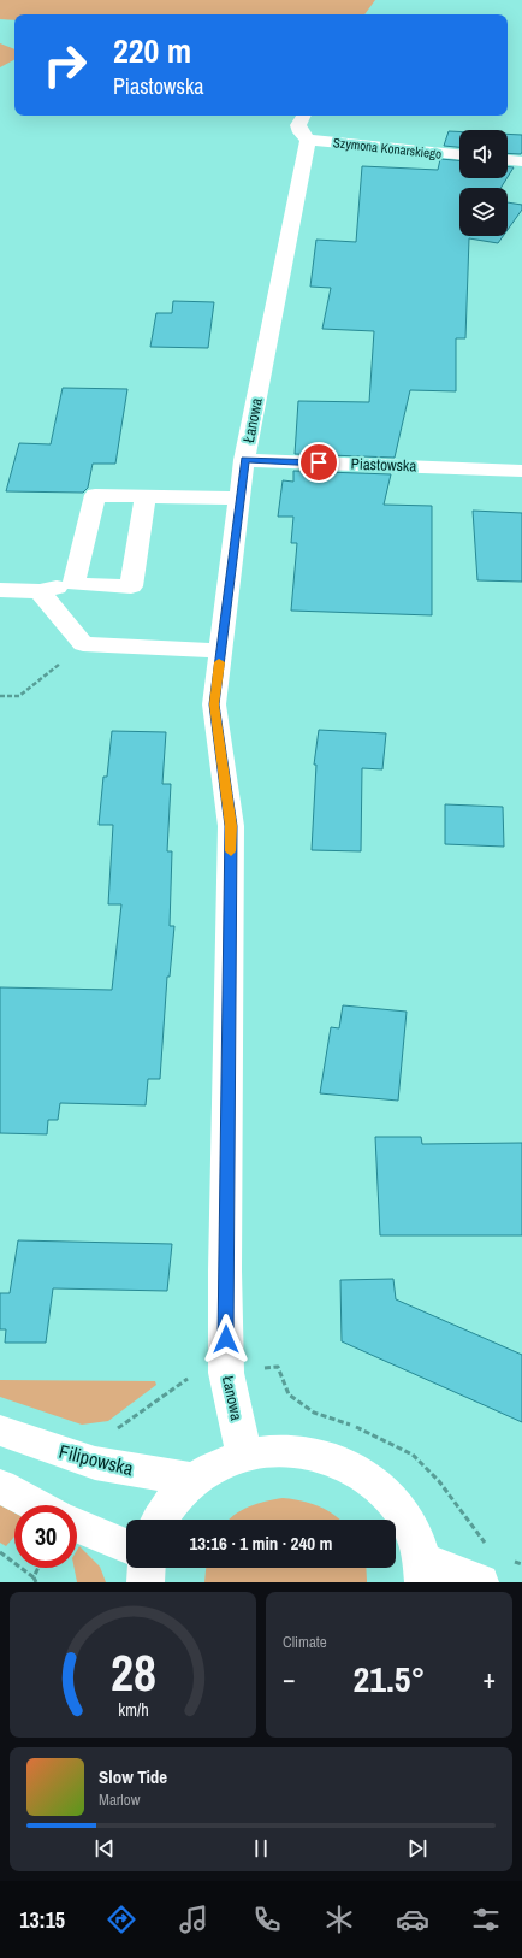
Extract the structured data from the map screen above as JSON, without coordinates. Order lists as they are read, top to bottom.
{
  "streets": {
    "street": [
      "Szymona Konarskiego",
      "Łanowa",
      "Piastowska",
      "Filipowska"
    ]
  },
  "crossings": [
    ["Szymona Konarskiego", "Łanowa"],
    ["Łanowa", "Piastowska"]
  ],
  "page": {
    "turn": ["220 m", "Piastowska"],
    "limit": "30",
    "trip": "13:16 · 1 min · 240 m",
    "tile": "Climate",
    "heat": ["−", "21.5°", "+"],
    "song": ["Slow Tide", "Marlow"],
    "tabs": "13:15",
    "gauge": ["28", "km/h"]
  }
}
